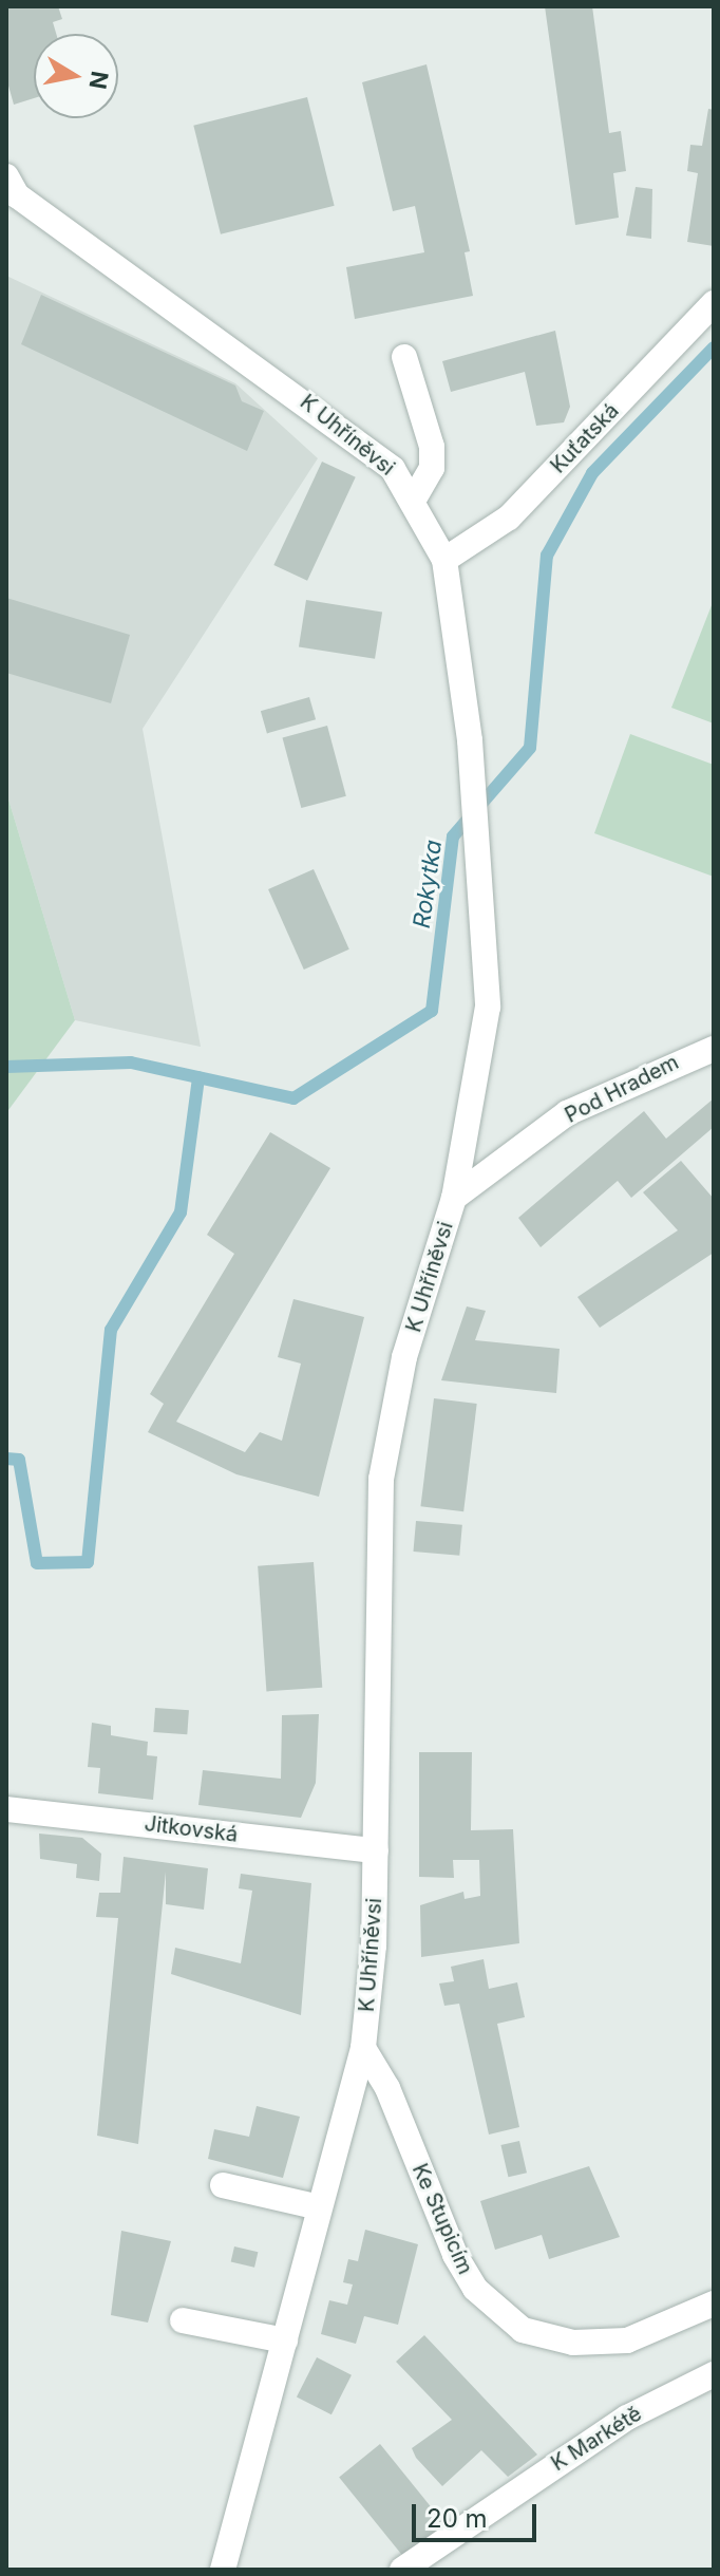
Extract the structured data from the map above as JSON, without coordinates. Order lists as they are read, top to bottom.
{
  "streets": {
    "street": [
      "K Uhříněvsi",
      "Kuťatská",
      "Pod Hradem",
      "Jitkovská",
      "Ke Stupicím",
      "K Markétě"
    ]
  },
  "crossings": [
    ["K Uhříněvsi", "Kuťatská"],
    ["K Uhříněvsi", "Pod Hradem"],
    ["K Uhříněvsi", "Jitkovská"],
    ["K Uhříněvsi", "Ke Stupicím"]
  ],
  "water": ["Rokytka"],
  "scale_bar": "20 m",
  "north": "right"
}
